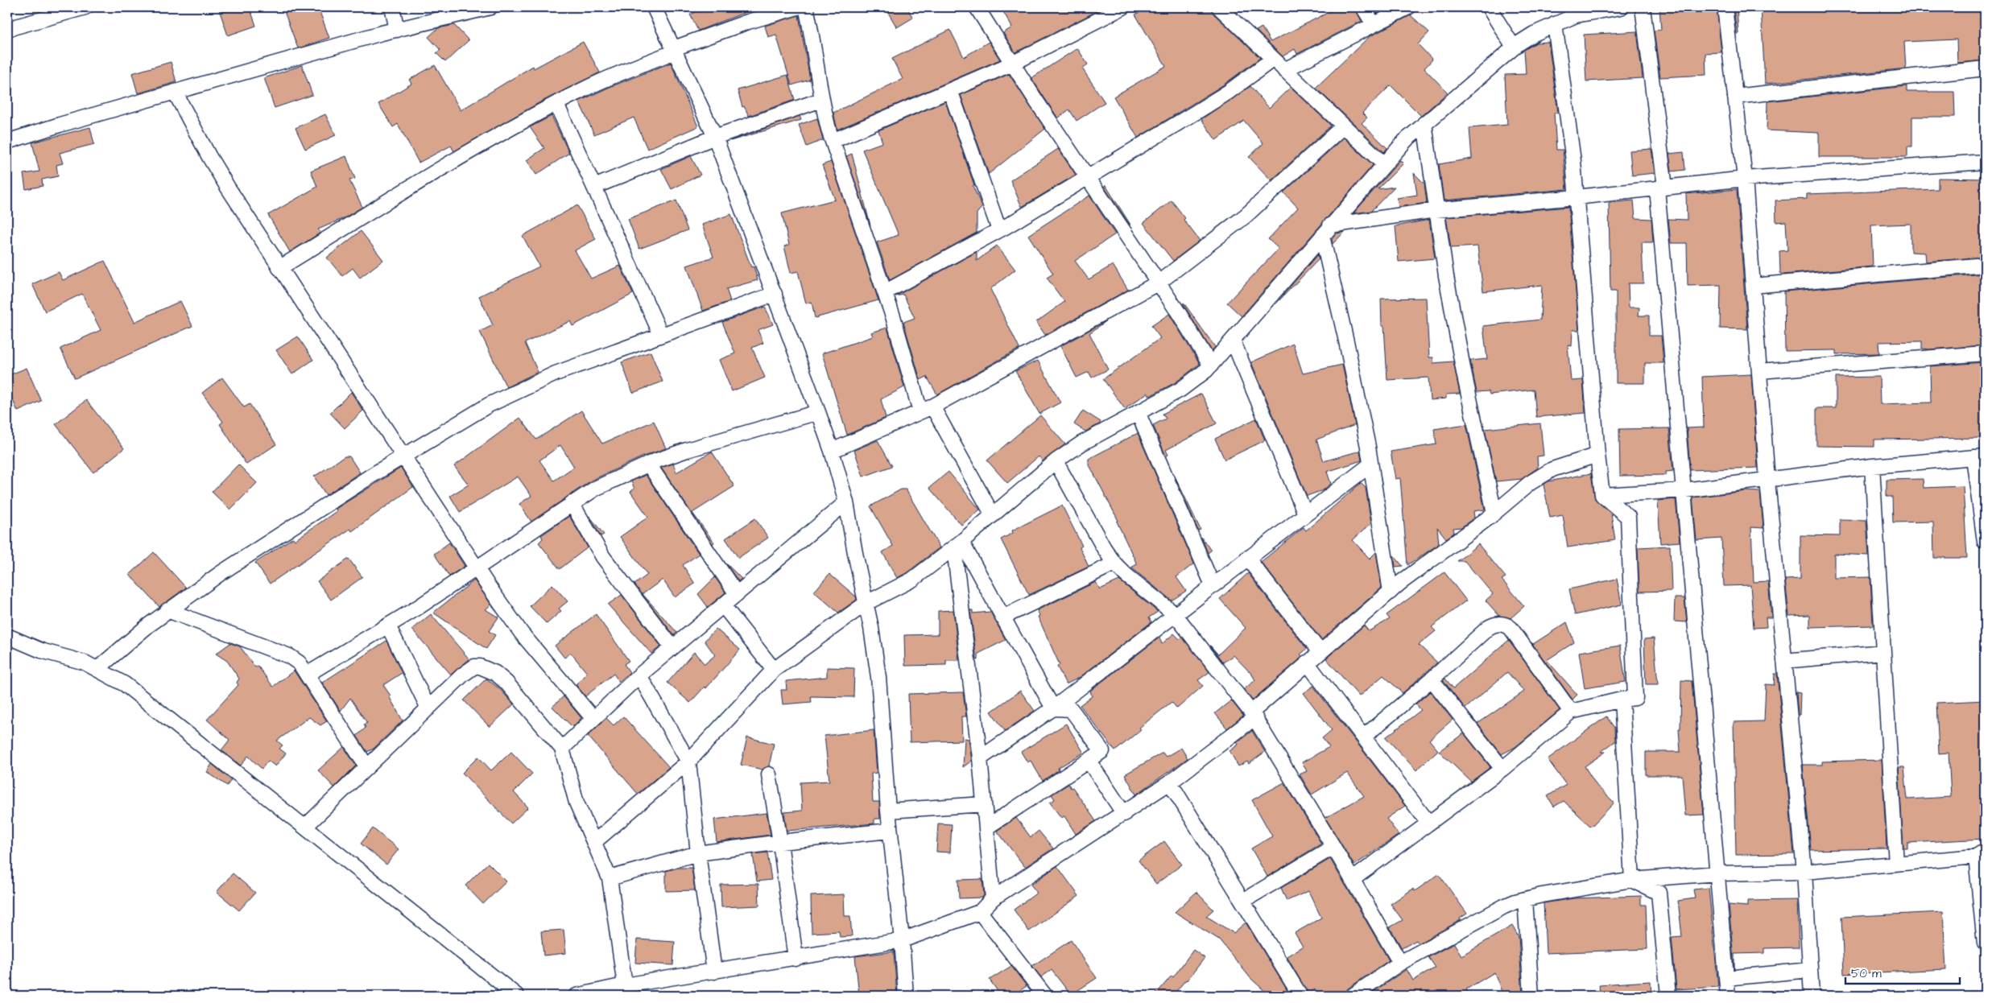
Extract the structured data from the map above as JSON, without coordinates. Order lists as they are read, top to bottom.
{
  "scale_bar": "50 m"
}
